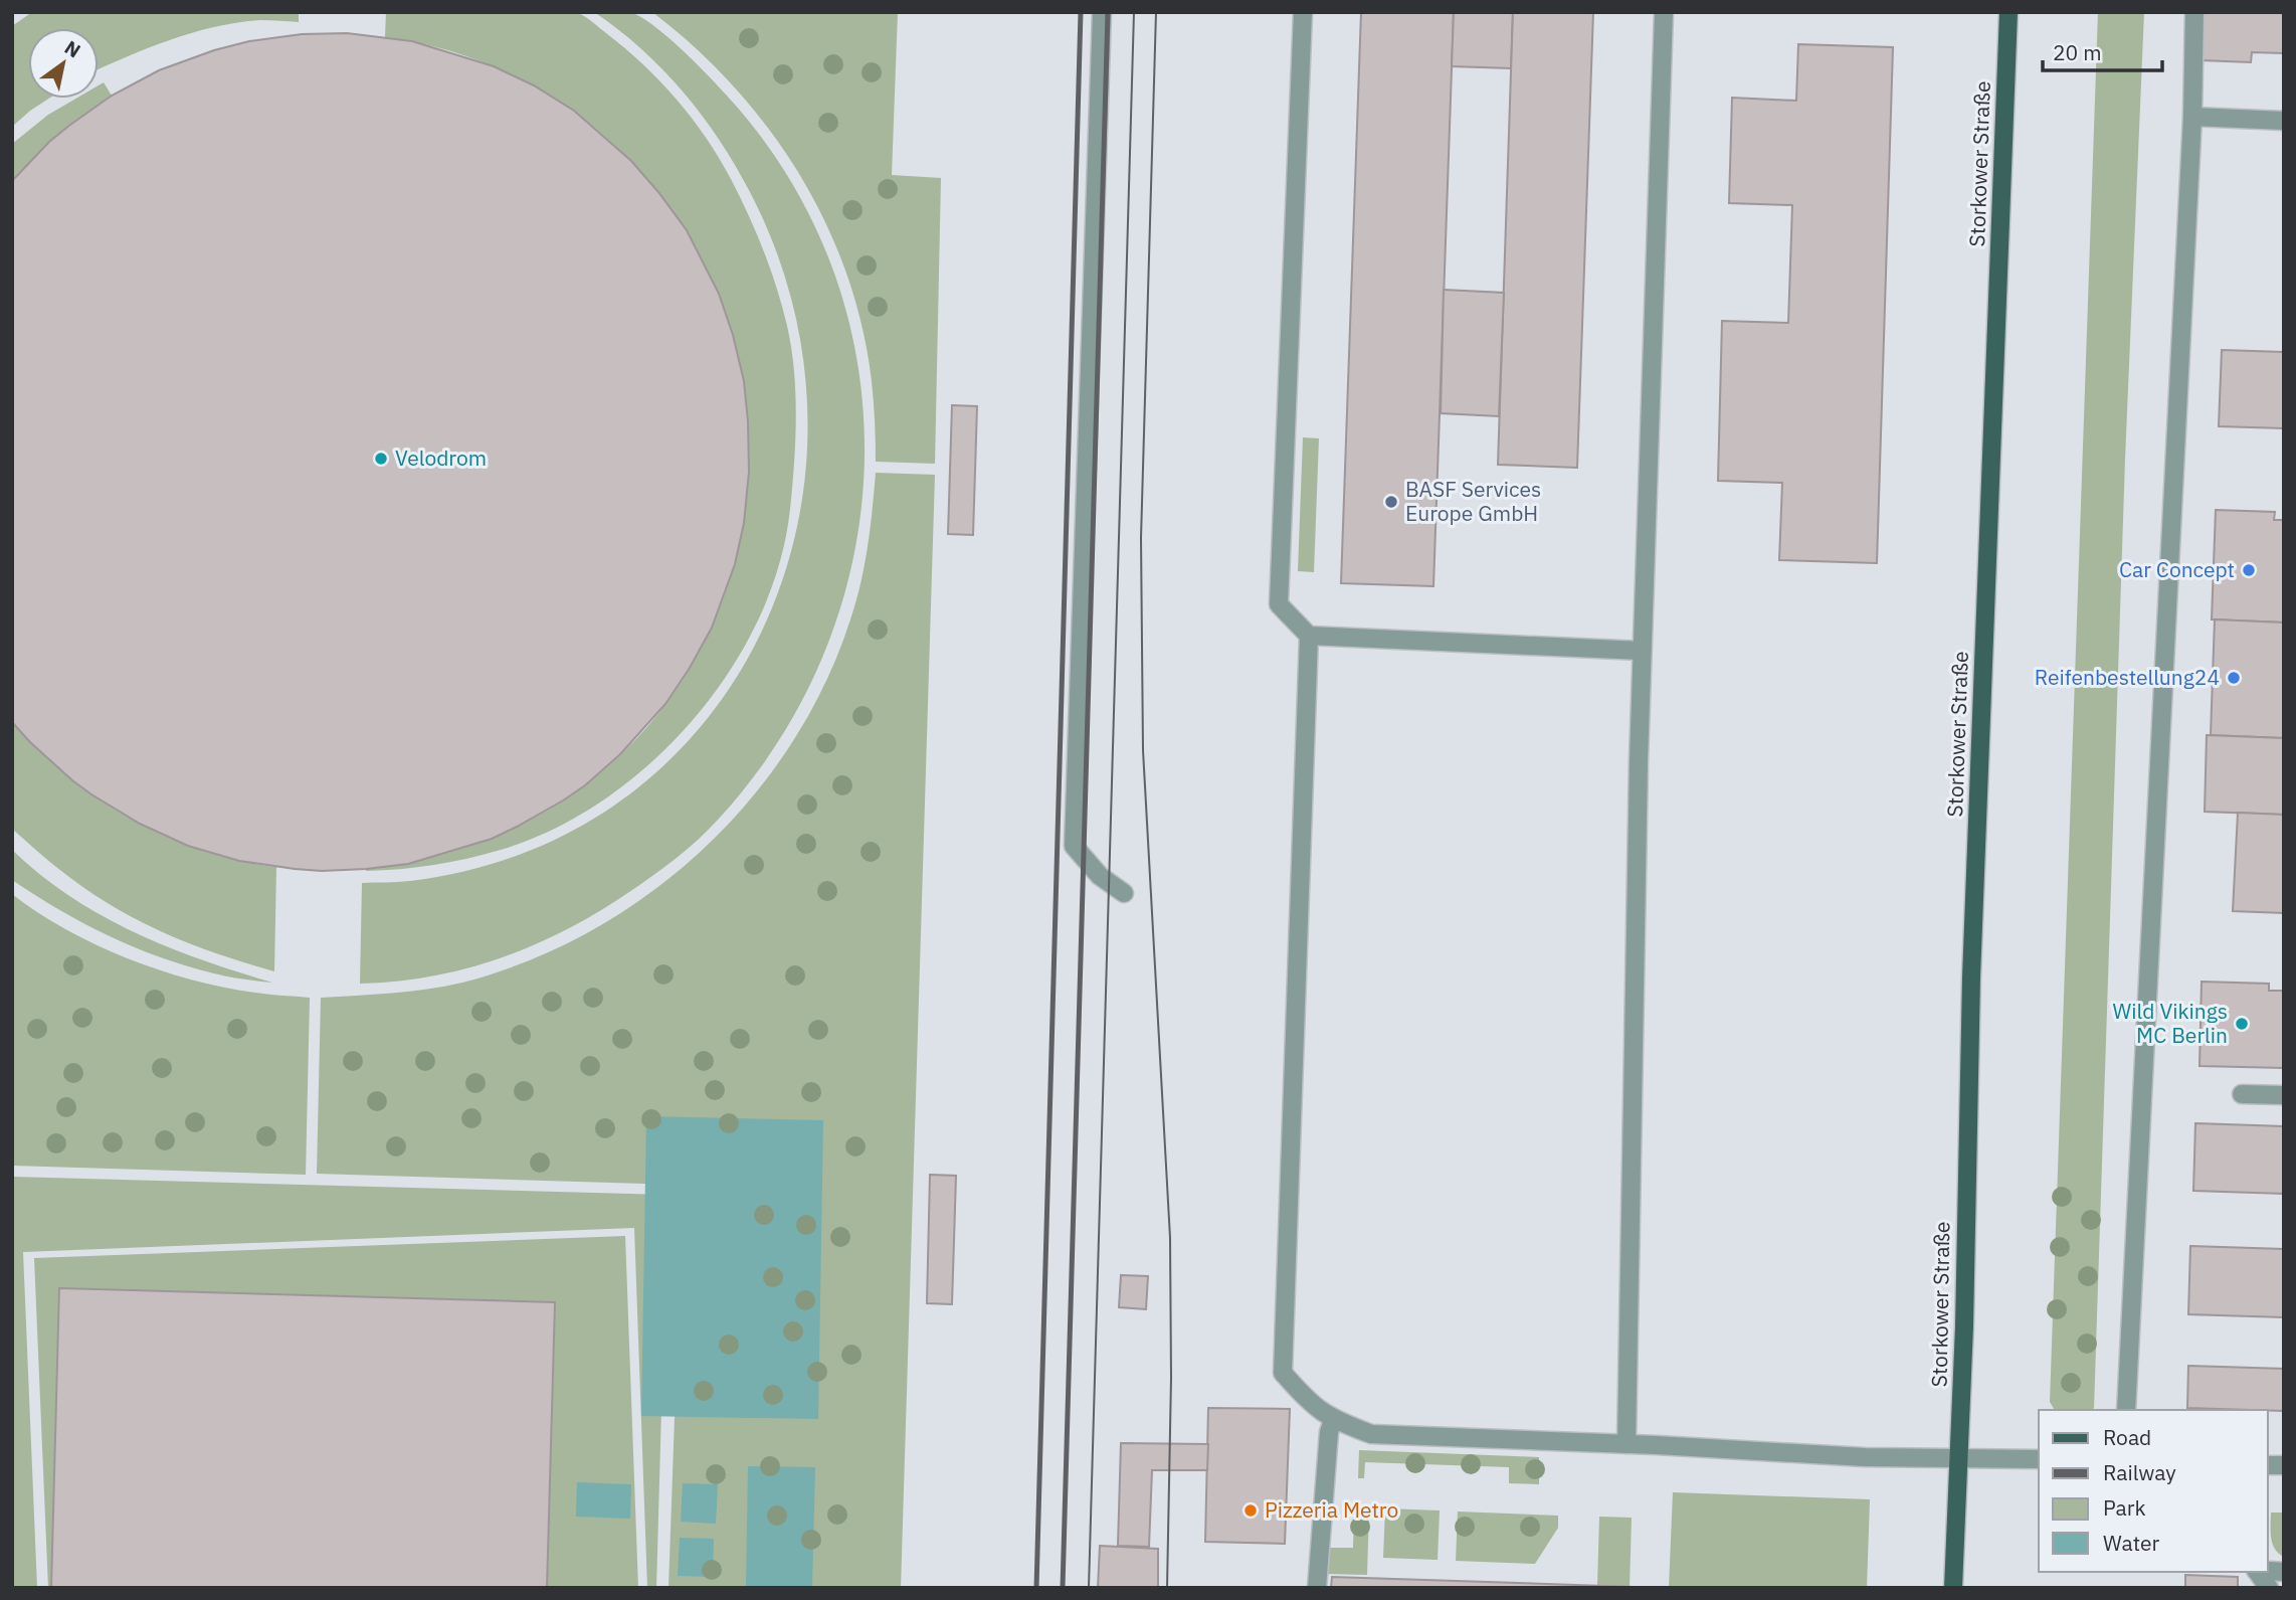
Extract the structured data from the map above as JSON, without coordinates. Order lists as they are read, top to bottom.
{
  "streets": {
    "main road": ["Storkower Straße"]
  },
  "places": [
    "Velodrom",
    "BASF Services Europe GmbH",
    "Car Concept",
    "Reifenbestellung24",
    "Wild Vikings MC Berlin",
    "Pizzeria Metro"
  ],
  "legend": [
    "Road",
    "Railway",
    "Park",
    "Water"
  ],
  "scale_bar": "20 m",
  "north": "top right"
}
